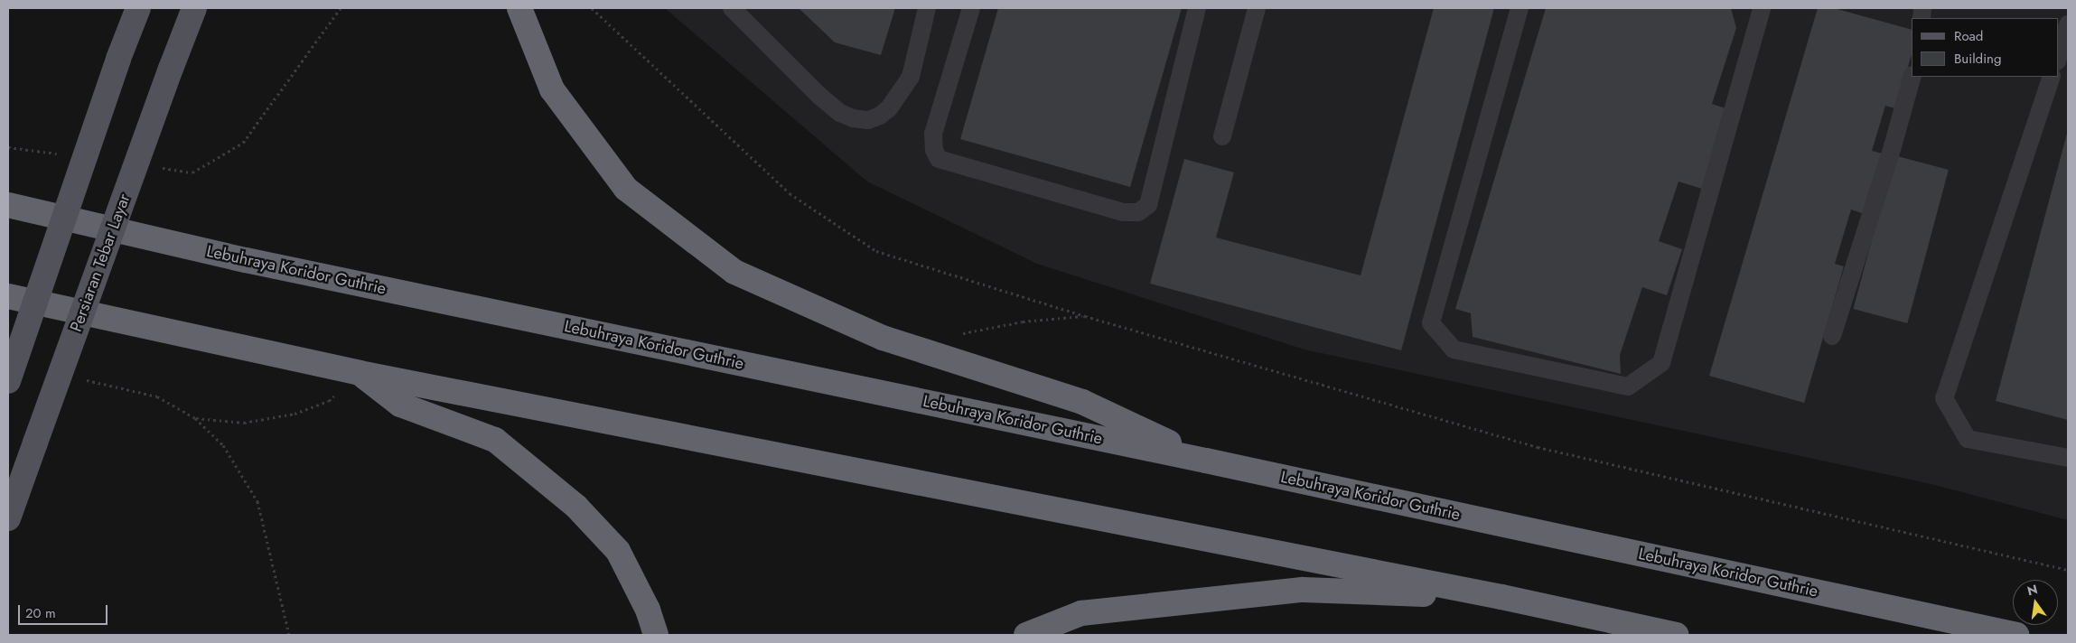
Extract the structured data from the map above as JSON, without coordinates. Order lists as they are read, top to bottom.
{
  "streets": {
    "highway": ["Lebuhraya Koridor Guthrie"],
    "main road": ["Persiaran Tebar Layar"]
  },
  "legend": ["Road", "Building"],
  "scale_bar": "20 m",
  "north": "top"
}
